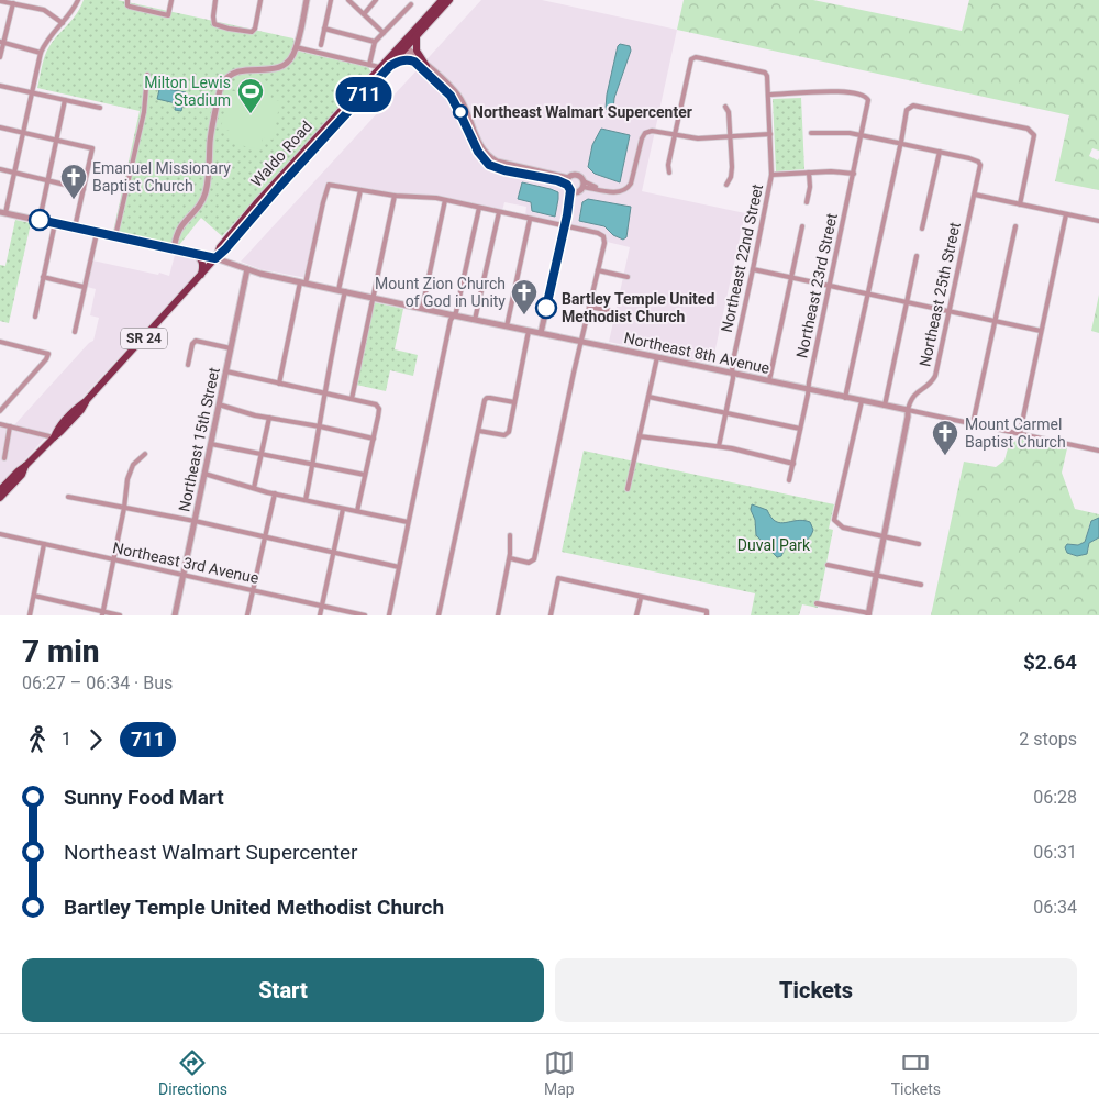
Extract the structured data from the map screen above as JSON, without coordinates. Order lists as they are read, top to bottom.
{
  "streets": {
    "highway": ["Waldo Road", "SR 24"],
    "street": [
      "Northeast 22nd Street",
      "Northeast 23rd Street",
      "Northeast 25th Street",
      "Northeast 8th Avenue",
      "Northeast 15th Street",
      "Northeast 3rd Avenue"
    ]
  },
  "crossings": [
    ["Waldo Road", "Northeast 8th Avenue"],
    ["Northeast 22nd Street", "Northeast 8th Avenue"],
    ["Northeast 23rd Street", "Northeast 8th Avenue"],
    ["Northeast 25th Street", "Northeast 8th Avenue"],
    ["Northeast 8th Avenue", "Northeast 15th Street"],
    ["Northeast 15th Street", "Northeast 3rd Avenue"]
  ],
  "parks": ["Duval Park"],
  "places": {
    "other": ["Northeast Walmart Supercenter", "Bartley Temple United Methodist Church"],
    "sports": ["Milton Lewis Stadium"],
    "church": ["Emanuel Missionary Baptist Church", "Mount Zion Church of God in Unity", "Mount Carmel Baptist Church"]
  },
  "lines": ["bus line 711"],
  "page": {
    "on_map": "711",
    "heading": ["7 min", "06:27 – 06:34 · Bus", "$2.64"],
    "legs": ["1", "711", "2 stops"],
    "list": [
      {
        "name": "Sunny Food Mart",
        "value": "06:28"
      },
      {
        "name": "Northeast Walmart Supercenter",
        "value": "06:31"
      },
      {
        "name": "Bartley Temple United Methodist Church",
        "value": "06:34"
      }
    ],
    "buttons": ["Start", "Tickets"],
    "tabs": ["Directions", "Map", "Tickets"]
  }
}
